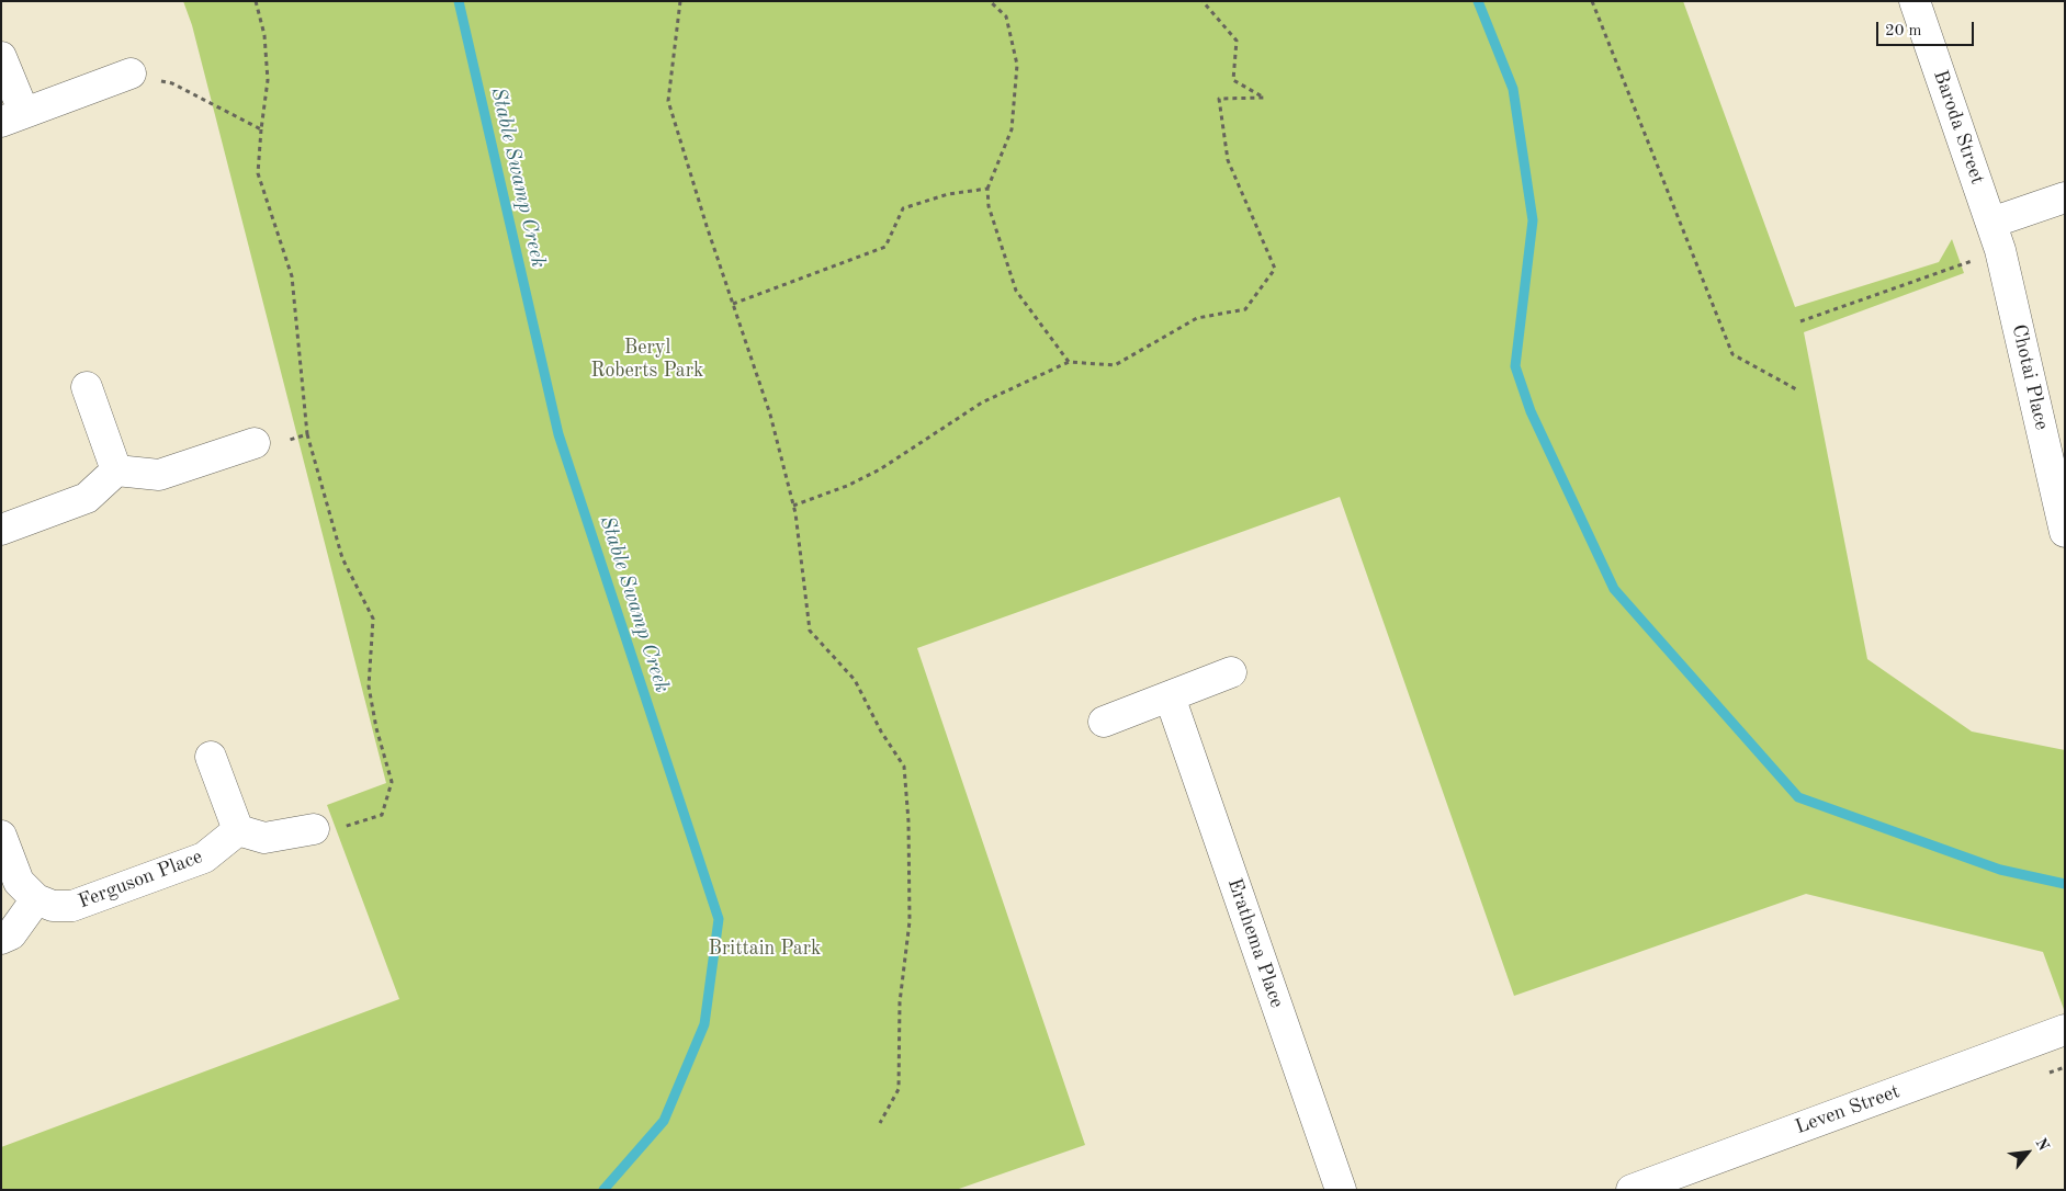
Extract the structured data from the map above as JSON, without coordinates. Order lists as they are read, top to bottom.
{
  "streets": {
    "street": [
      "Baroda Street",
      "Chotai Place",
      "Ferguson Place",
      "Erathema Place",
      "Leven Street"
    ]
  },
  "crossings": [
    ["Baroda Street", "Chotai Place"]
  ],
  "water": ["Stable Swamp Creek"],
  "parks": ["Beryl Roberts Park", "Brittain Park"],
  "scale_bar": "20 m",
  "north": "top right"
}
